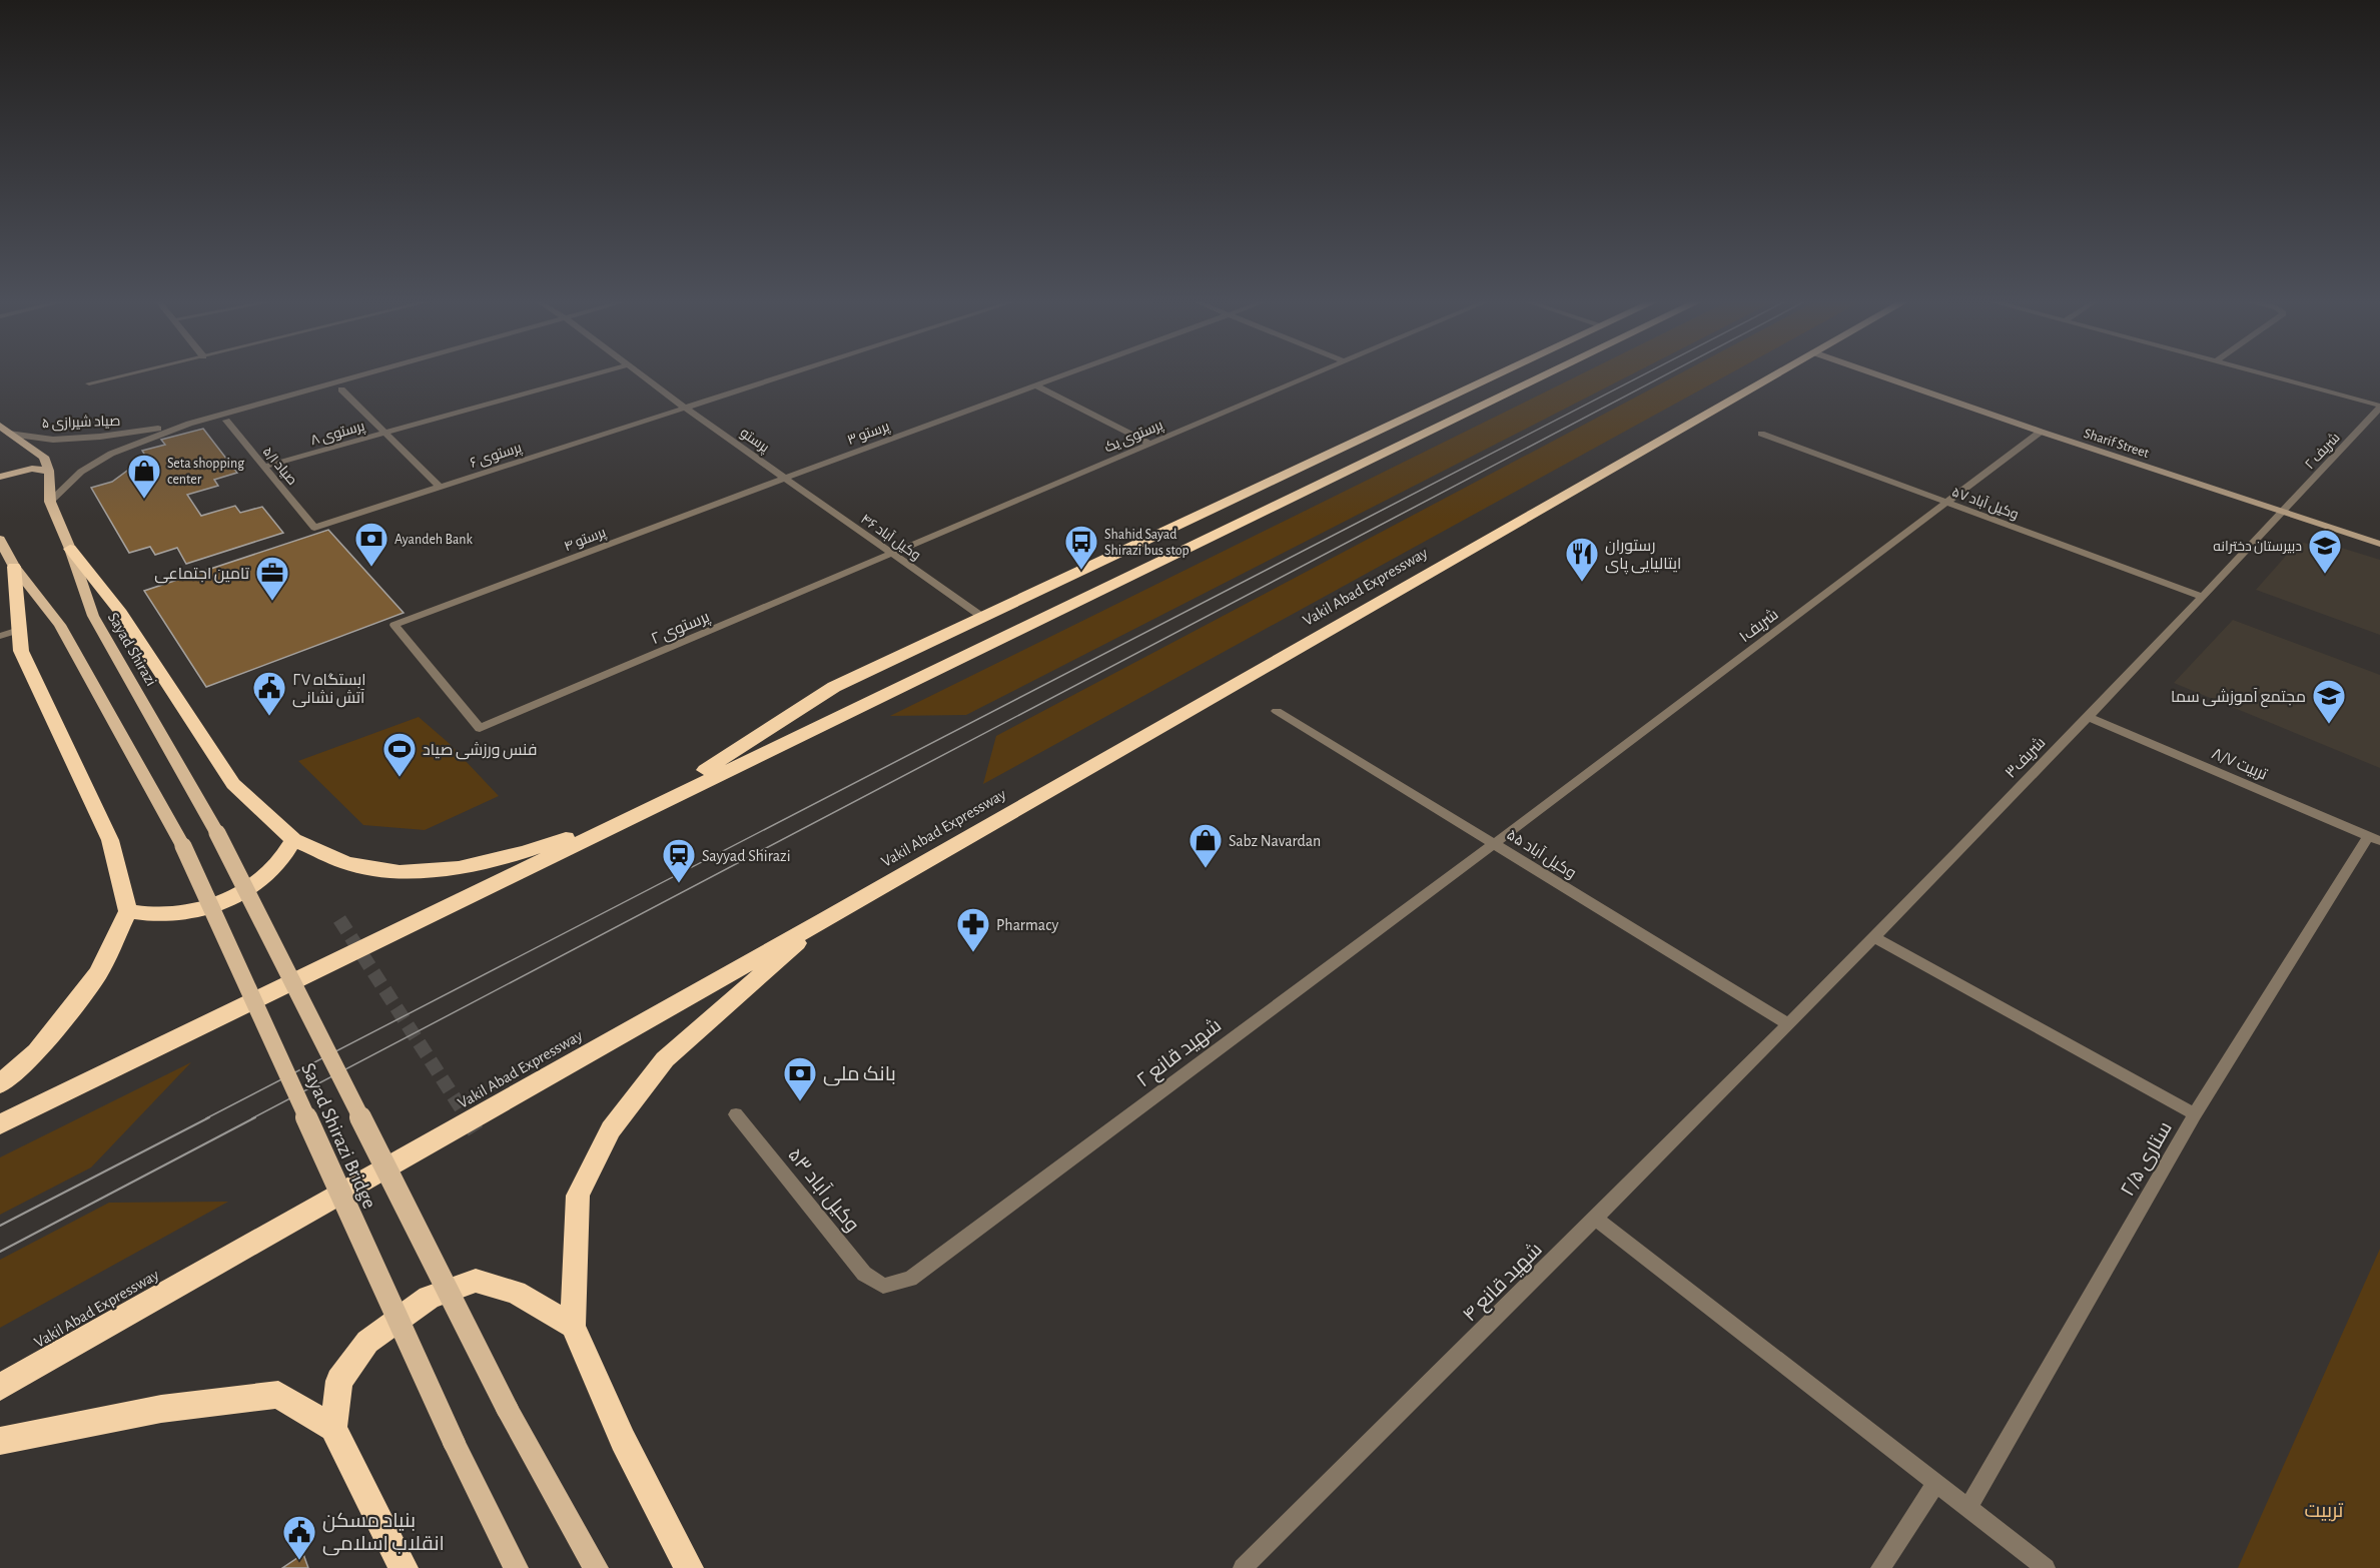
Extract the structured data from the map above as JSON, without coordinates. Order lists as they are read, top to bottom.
{
  "streets": {
    "highway": ["Vakil Abad Expressway"],
    "main road": ["Sayad Shirazi", "Sayad Shirazi Bridge"],
    "street": [
      "صیاد شیرازی ۵",
      "پرستوی ۸",
      "پرستو ۳",
      "پرستوی یک",
      "پرستو",
      "Sharif Street",
      "شریف ۲",
      "پرستوی ۶",
      "صیاد ۵/۱",
      "۵۷ وکیل آباد",
      "۴۶ وکیل آباد",
      "پرستو ۴",
      "شریف١",
      "پرستوی ۲",
      "شریف٣",
      "تربیت ۸/۷",
      "۵۵ وکیل آباد",
      "شهید قانع ۲",
      "ستاری ۲/۵",
      "وکیل آباد ۵۳",
      "شهید قانع ۴"
    ]
  },
  "crossings": [
    ["صیاد شیرازی ۵", "Sayad Shirazi"],
    ["پرستوی ۸", "صیاد ۵/۱"],
    ["پرستو ۳", "پرستو"],
    ["پرستو ۳", "۴۶ وکیل آباد"],
    ["پرستو ۳", "پرستو ۴"],
    ["پرستوی یک", "۴۶ وکیل آباد"],
    ["پرستوی یک", "پرستوی ۲"],
    ["پرستو", "پرستوی ۶"],
    ["پرستو", "۴۶ وکیل آباد"],
    ["پرستو", "پرستو ۴"],
    ["Sharif Street", "شریف ۲"],
    ["Sharif Street", "شریف١"],
    ["Sharif Street", "شریف٣"],
    ["شریف ۲", "شریف٣"],
    ["پرستوی ۶", "صیاد ۵/۱"],
    ["۵۷ وکیل آباد", "شریف١"],
    ["۵۷ وکیل آباد", "شریف٣"],
    ["۴۶ وکیل آباد", "پرستو ۴"],
    ["۴۶ وکیل آباد", "پرستوی ۲"],
    ["پرستو ۴", "پرستوی ۲"],
    ["شریف١", "۵۵ وکیل آباد"],
    ["شریف١", "شهید قانع ۲"],
    ["Sayad Shirazi", "Sayad Shirazi Bridge"],
    ["شریف٣", "تربیت ۸/۷"],
    ["شریف٣", "۵۵ وکیل آباد"],
    ["شریف٣", "شهید قانع ۴"],
    ["تربیت ۸/۷", "ستاری ۲/۵"],
    ["۵۵ وکیل آباد", "شهید قانع ۲"],
    ["۵۵ وکیل آباد", "شهید قانع ۴"],
    ["شهید قانع ۲", "وکیل آباد ۵۳"]
  ],
  "parks": ["تربیت"],
  "places": {
    "shop": ["Seta shopping center", "Sabz Navardan"],
    "bank": ["Ayandeh Bank", "بانک ملی"],
    "bus stop": ["Shahid Sayad Shirazi bus stop"],
    "school or university": ["دبیرستان دخترانه", "مجتمع آموزشی سما"],
    "restaurant": ["رستوران ایتالیایی پای"],
    "office": ["تامین اجتماعی"],
    "public building": ["ایستگاه ۲۷ آتش نشانی", "بنیاد مسکن انقلاب اسلامی"],
    "sports": ["فنس ورزشی صیاد"],
    "station": ["Sayyad Shirazi"],
    "pharmacy": ["Pharmacy"]
  }
}
